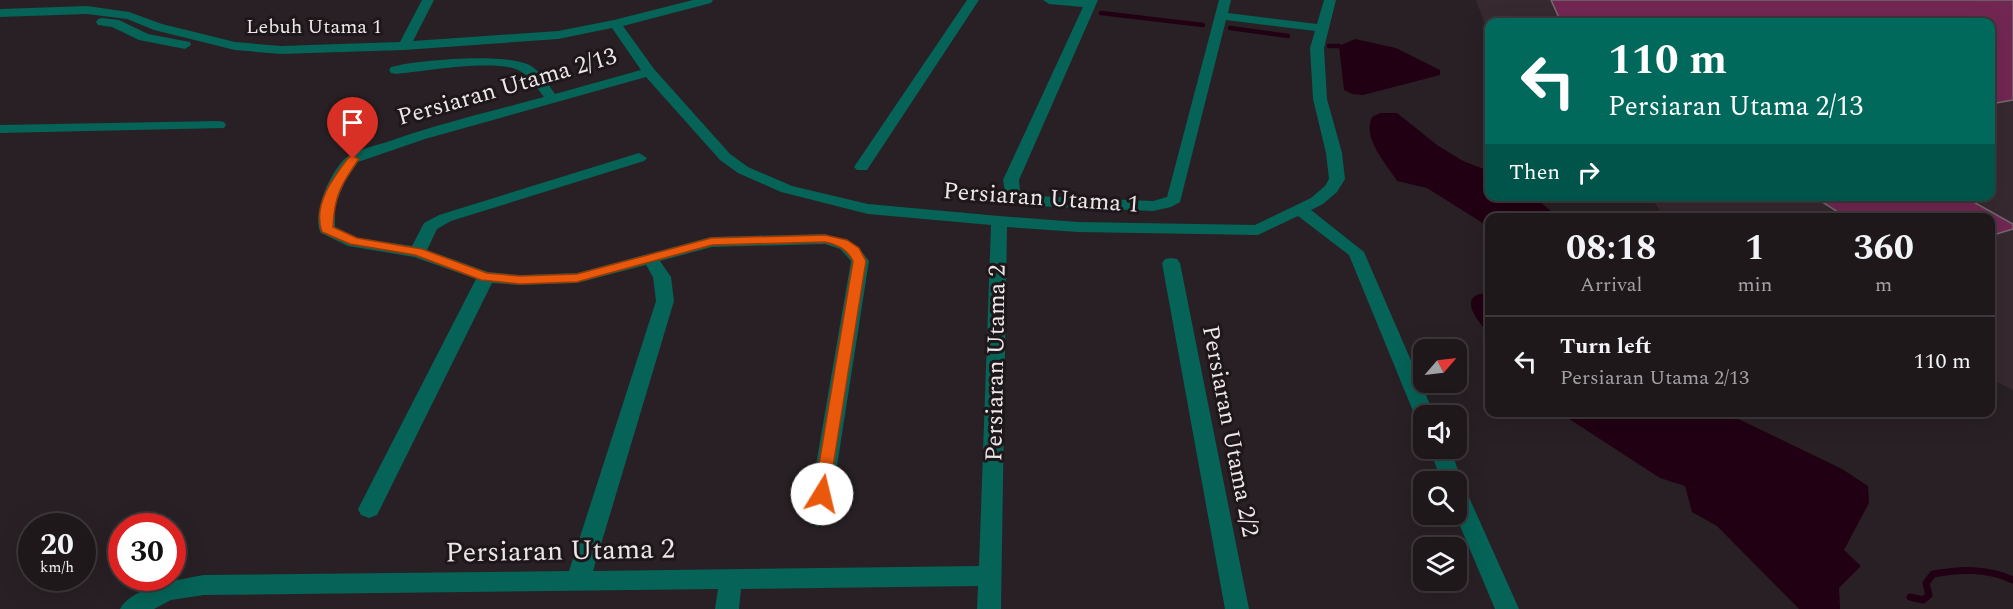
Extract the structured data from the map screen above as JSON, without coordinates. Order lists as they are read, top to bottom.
{
  "streets": {
    "street": [
      "Lebuh Utama 1",
      "Persiaran Utama 2/13",
      "Persiaran Utama 1",
      "Persiaran Utama 2",
      "Persiaran Utama 2/2"
    ]
  },
  "crossings": [
    ["Persiaran Utama 2/13", "Persiaran Utama 1"],
    ["Persiaran Utama 1", "Persiaran Utama 2"]
  ],
  "north": "top right",
  "page": {
    "turn": ["110 m", "Persiaran Utama 2/13"],
    "then": "Then",
    "eta": [
      "08:18",
      "Arrival",
      "1",
      "min",
      "360",
      "m"
    ],
    "list": [
      {
        "name": "Turn left",
        "note": "Persiaran Utama 2/13",
        "value": "110 m"
      }
    ],
    "speed": "20 km/h",
    "limit": "30"
  }
}
